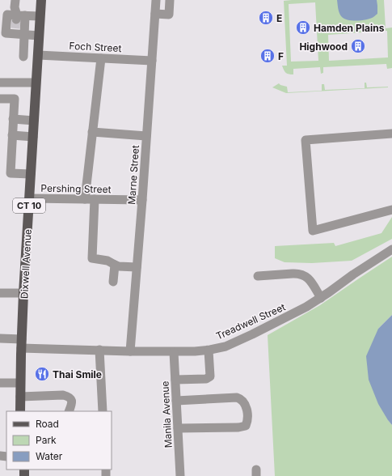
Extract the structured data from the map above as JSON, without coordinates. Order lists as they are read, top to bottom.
{
  "streets": {
    "main road": ["CT 10", "Dixwell Avenue"],
    "street": [
      "Foch Street",
      "Marne Street",
      "Pershing Street",
      "Treadwell Street",
      "Manila Avenue"
    ]
  },
  "crossings": [
    ["Foch Street", "Marne Street"],
    ["Foch Street", "Dixwell Avenue"],
    ["Marne Street", "Pershing Street"],
    ["Marne Street", "Treadwell Street"],
    ["Pershing Street", "Dixwell Avenue"],
    ["Dixwell Avenue", "Treadwell Street"],
    ["Treadwell Street", "Manila Avenue"]
  ],
  "places": {
    "building": [
      "E",
      "Hamden Plains",
      "Highwood",
      "F"
    ],
    "restaurant": ["Thai Smile"]
  },
  "legend": ["Road", "Park", "Water"]
}
